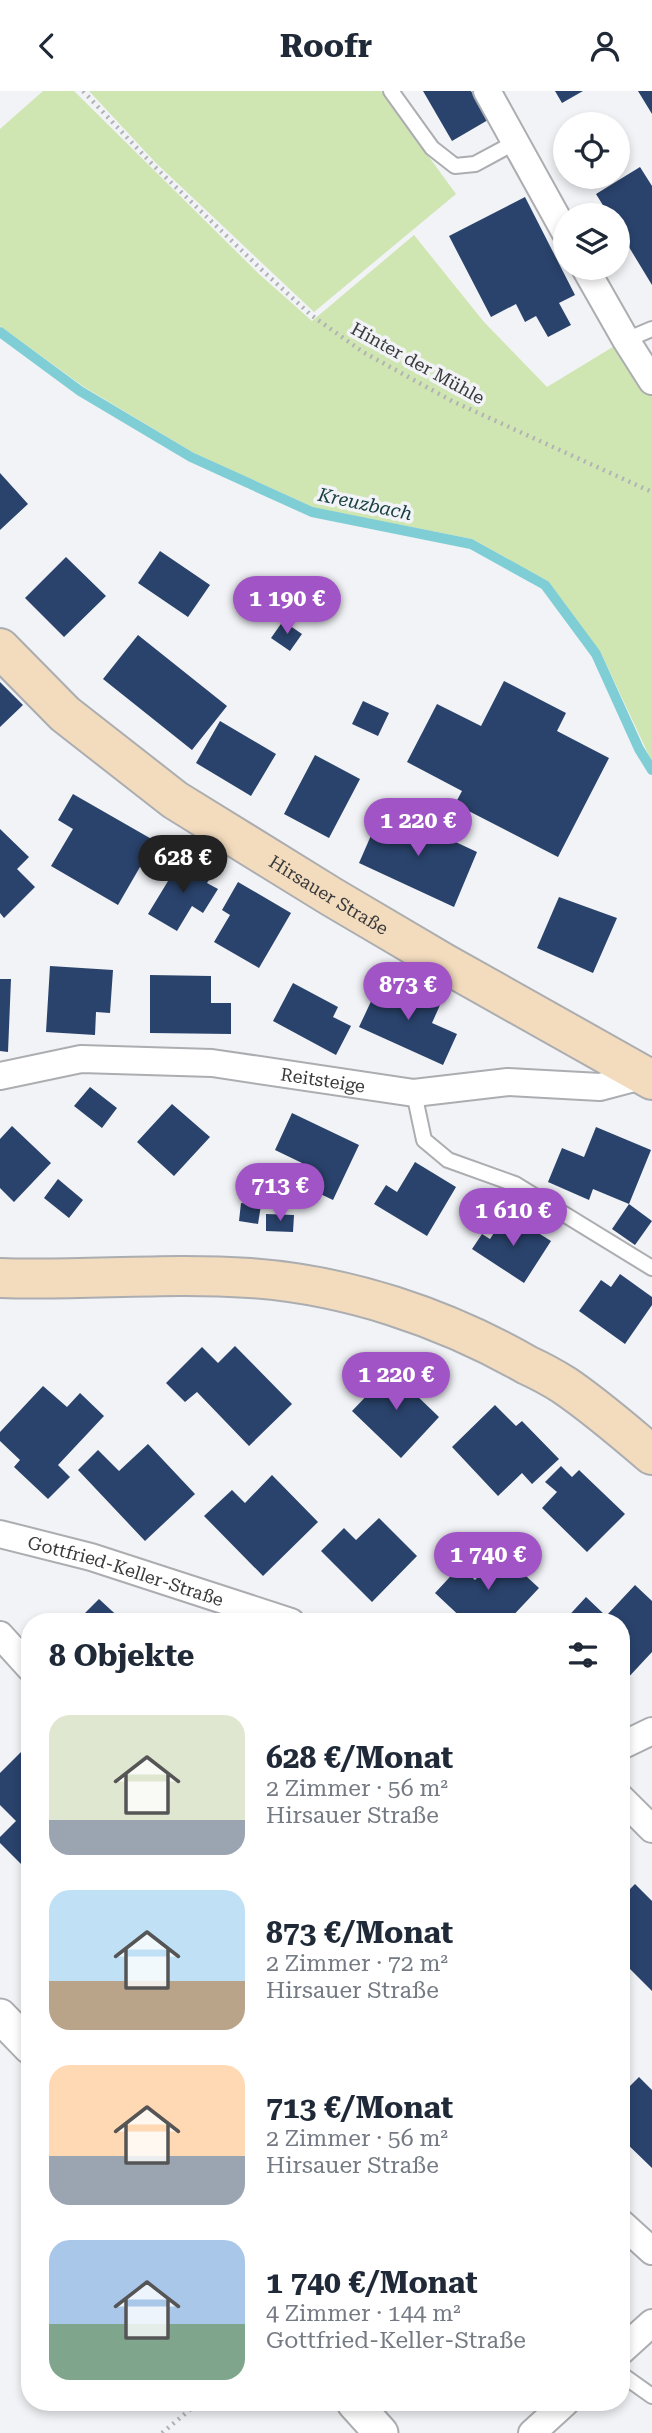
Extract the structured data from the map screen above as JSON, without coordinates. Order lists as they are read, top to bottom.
{
  "streets": {
    "main road": ["Hirsauer Straße"],
    "street": ["Reitsteige", "Gottfried-Keller-Straße"],
    "path": ["Hinter der Mühle"]
  },
  "crossings": [
    ["Hirsauer Straße", "Reitsteige"]
  ],
  "water": ["Kreuzbach"],
  "page": {
    "header": "Roofr",
    "price": [
      "1 190 €",
      "1 220 €",
      "628 €",
      "873 €",
      "713 €",
      "1 610 €",
      "1 220 €",
      "1 740 €"
    ],
    "heading": "8 Objekte",
    "list": [
      {
        "name": "628 €/Monat",
        "note": "2 Zimmer · 56 m² · Hirsauer Straße"
      },
      {
        "name": "873 €/Monat",
        "note": "2 Zimmer · 72 m² · Hirsauer Straße"
      },
      {
        "name": "713 €/Monat",
        "note": "2 Zimmer · 56 m² · Hirsauer Straße"
      },
      {
        "name": "1 740 €/Monat",
        "note": "4 Zimmer · 144 m² · Gottfried-Keller-Straße"
      }
    ]
  }
}
